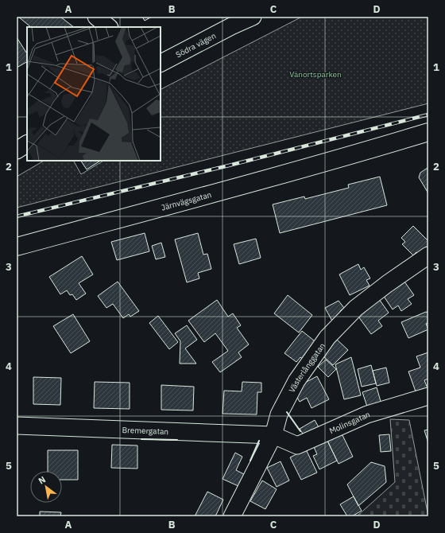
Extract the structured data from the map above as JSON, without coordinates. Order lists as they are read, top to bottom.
{
  "streets": {
    "main road": ["Järnvägsgatan"],
    "street": [
      "Södra vägen",
      "Västerlånggatan",
      "Molinsgatan",
      "Bremergatan"
    ]
  },
  "crossings": [
    ["Västerlånggatan", "Molinsgatan"],
    ["Västerlånggatan", "Bremergatan"],
    ["Molinsgatan", "Bremergatan"]
  ],
  "parks": ["Vänortsparken"],
  "north": "top left",
  "grid": {
    "columns": [
      "A",
      "B",
      "C",
      "D"
    ],
    "rows": [
      "1",
      "2",
      "3",
      "4",
      "5"
    ]
  }
}
